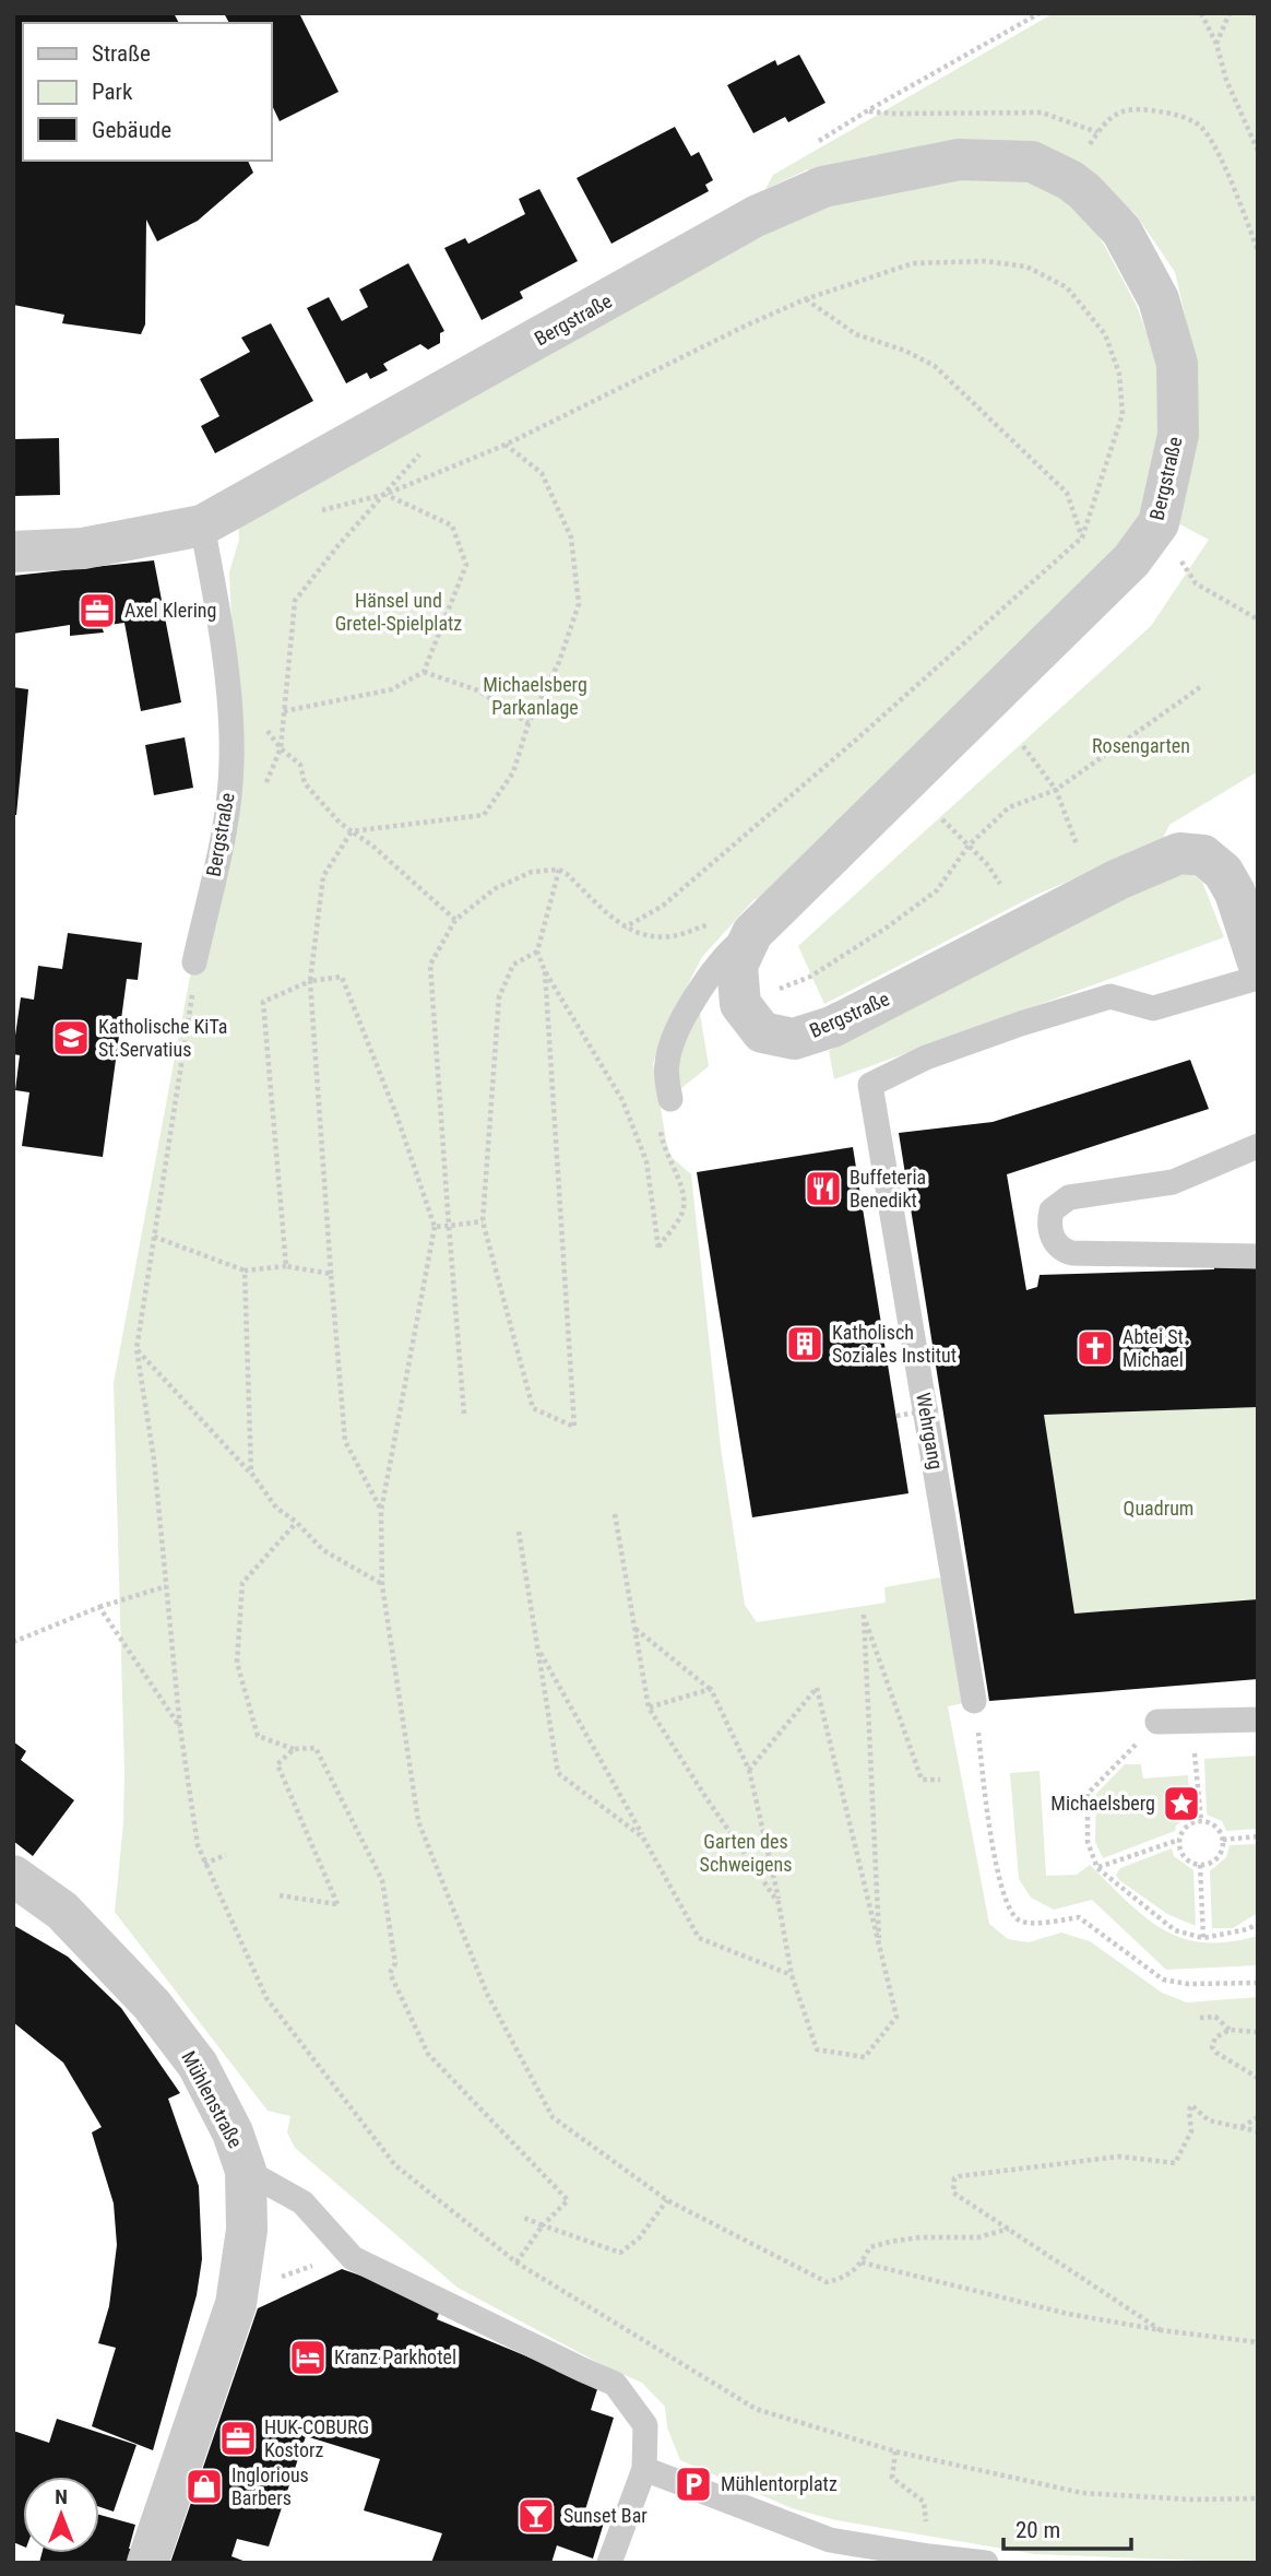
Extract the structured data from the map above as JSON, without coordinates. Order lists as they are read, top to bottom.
{
  "streets": {
    "street": ["Bergstraße", "Mühlenstraße"],
    "lane": ["Wehrgang"]
  },
  "parks": [
    "Hänsel und Gretel-Spielplatz",
    "Michaelsberg Parkanlage",
    "Rosengarten",
    "Quadrum",
    "Garten des Schweigens"
  ],
  "places": {
    "office": ["Axel Klering", "HUK-COBURG Kostorz"],
    "school or university": ["Katholische KiTa St.Servatius"],
    "restaurant": ["Buffeteria Benedikt"],
    "building": ["Katholisch Soziales Institut"],
    "church": ["Abtei St. Michael"],
    "place": ["Michaelsberg"],
    "hotel": ["Kranz Parkhotel"],
    "parking": ["Mühlentorplatz"],
    "shop": ["Inglorious Barbers"],
    "bar": ["Sunset Bar"]
  },
  "legend": ["Straße", "Park", "Gebäude"],
  "scale_bar": "20 m",
  "north": "top"
}
